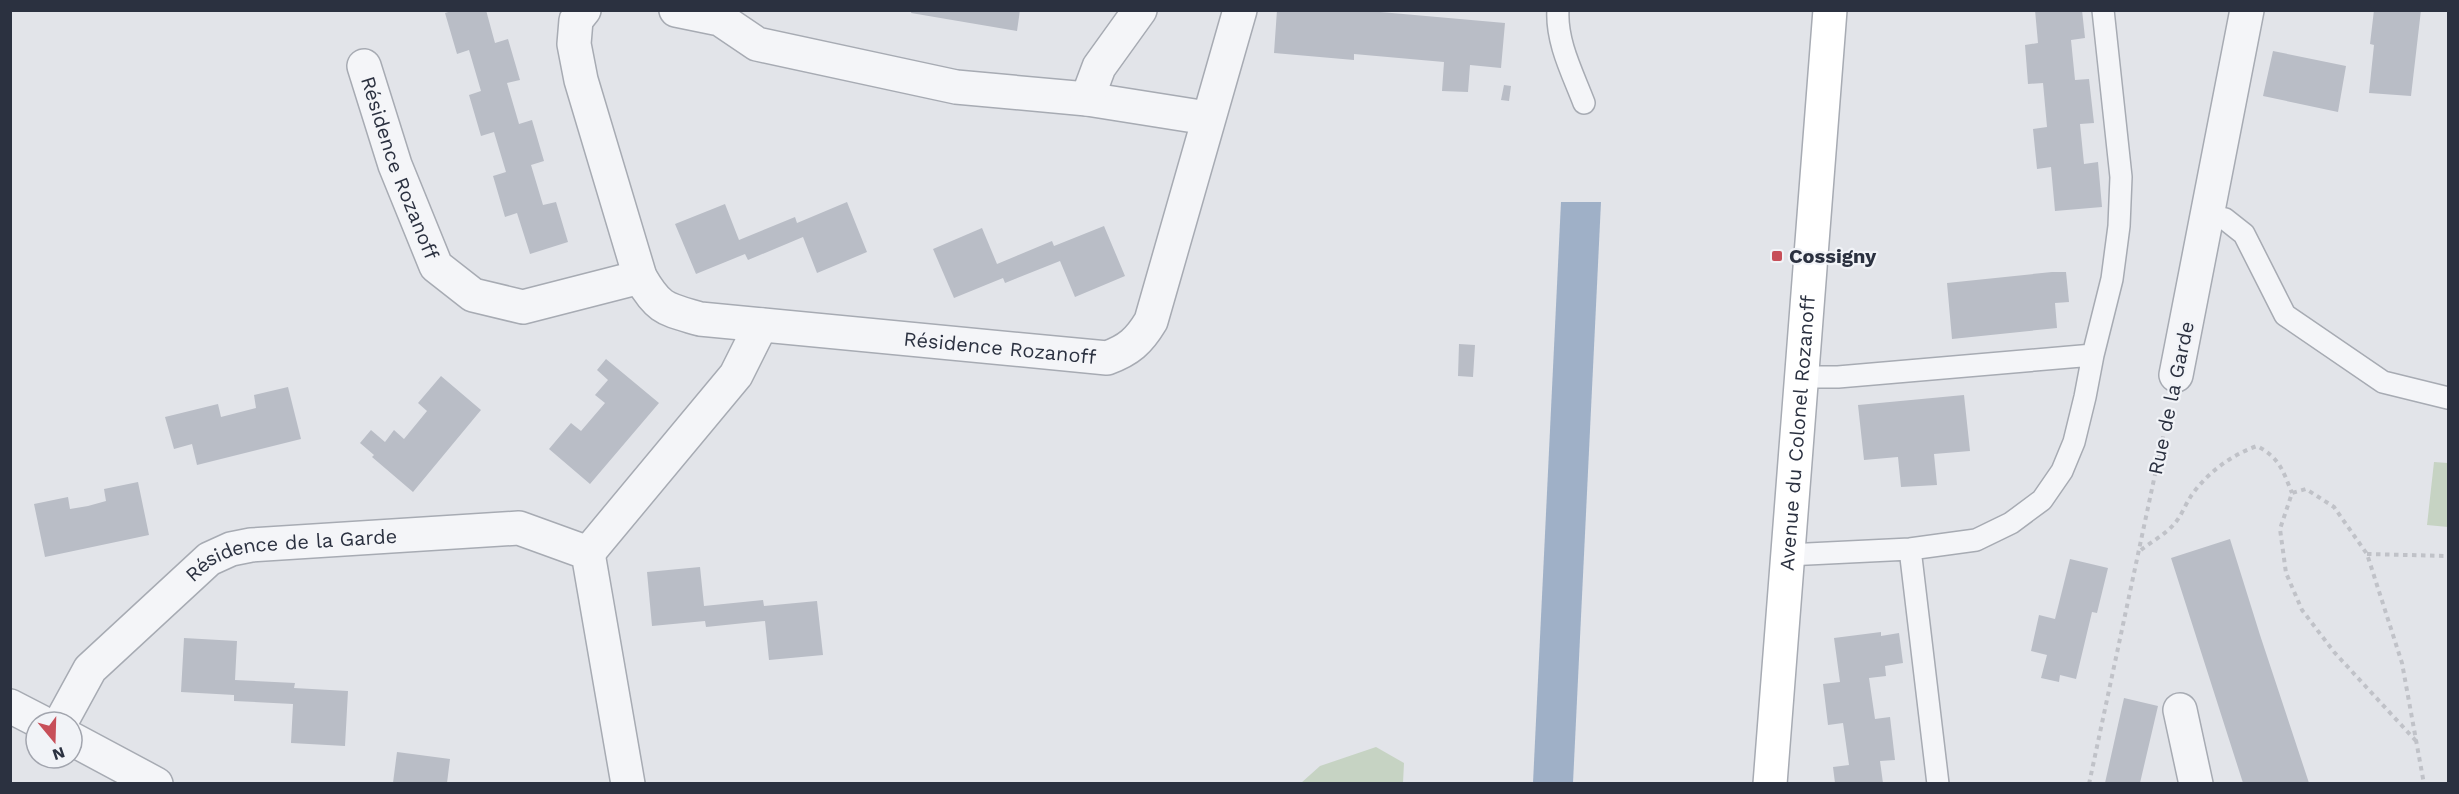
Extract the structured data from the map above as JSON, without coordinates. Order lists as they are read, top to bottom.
{
  "streets": {
    "street": [
      "Résidence Rozanoff",
      "Rue de la Garde",
      "Avenue du Colonel Rozanoff",
      "Résidence de la Garde"
    ]
  },
  "places": {
    "transit": ["Cossigny"]
  },
  "north": "bottom"
}
